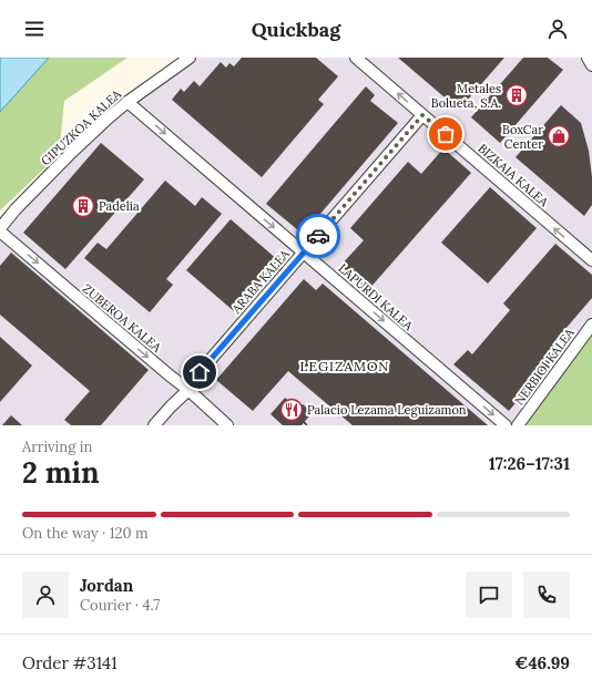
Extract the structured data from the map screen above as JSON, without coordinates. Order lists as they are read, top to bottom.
{
  "streets": {
    "street": [
      "GIPUZKOA KALEA",
      "BIZKAIA KALEA",
      "ARABA KALEA",
      "LAPURDI KALEA",
      "ZUBEROA KALEA",
      "NERBIOI KALEA"
    ]
  },
  "crossings": [
    ["GIPUZKOA KALEA", "LAPURDI KALEA"],
    ["BIZKAIA KALEA", "ARABA KALEA"],
    ["ARABA KALEA", "LAPURDI KALEA"],
    ["ARABA KALEA", "ZUBEROA KALEA"]
  ],
  "one_way": ["BIZKAIA KALEA", "LAPURDI KALEA", "ZUBEROA KALEA"],
  "districts": ["LEGIZAMON"],
  "places": {
    "building": ["Metales Bolueta, S.A.", "Padelia"],
    "shop": ["BoxCar Center"],
    "restaurant": ["Palacio Lezama Leguizamon"]
  },
  "page": {
    "header": "Quickbag",
    "heading": ["2 min", "Arriving in", "17:26–17:31"],
    "panel": [
      "Jordan",
      "Courier · 4.7",
      "Order #3141",
      "€46.99"
    ],
    "bar": "On the way · 120 m"
  }
}
